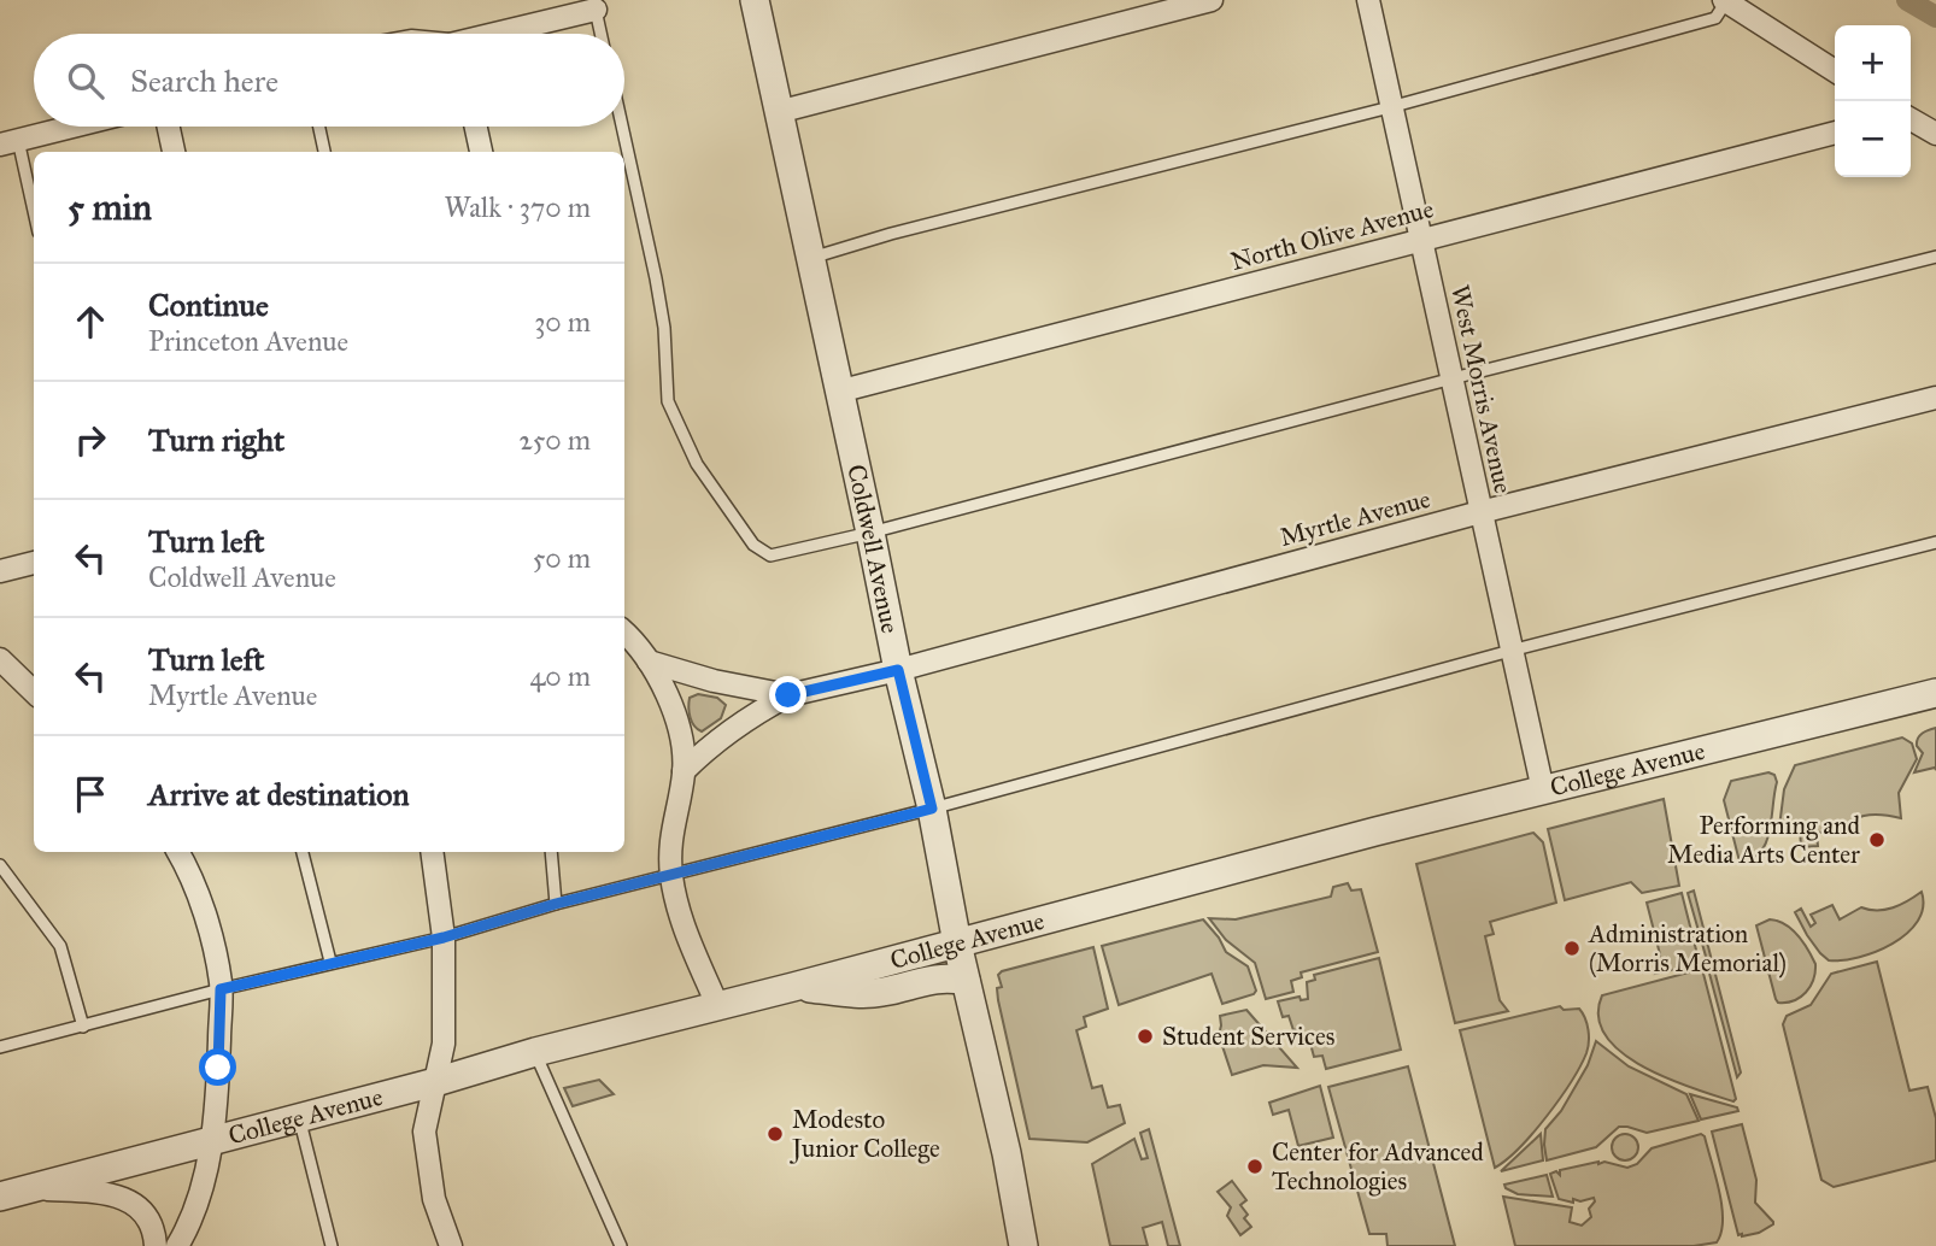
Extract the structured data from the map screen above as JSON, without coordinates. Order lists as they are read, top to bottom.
{
  "streets": {
    "street": [
      "North Olive Avenue",
      "West Morris Avenue",
      "Myrtle Avenue",
      "Coldwell Avenue",
      "College Avenue"
    ]
  },
  "crossings": [
    ["North Olive Avenue", "West Morris Avenue"],
    ["North Olive Avenue", "Coldwell Avenue"],
    ["West Morris Avenue", "Myrtle Avenue"],
    ["West Morris Avenue", "College Avenue"],
    ["Myrtle Avenue", "Coldwell Avenue"],
    ["Coldwell Avenue", "College Avenue"]
  ],
  "places": [
    "Performing and Media Arts Center",
    "Administration (Morris Memorial)",
    "Student Services",
    "Modesto Junior College",
    "Center for Advanced Technologies"
  ],
  "page": {
    "map_buttons": ["+", "−"],
    "search": "Search here",
    "heading": ["5 min", "Walk · 370 m"],
    "list": [
      ["Continue", "Princeton Avenue", "30 m"],
      ["Turn right", "250 m"],
      ["Turn left", "Coldwell Avenue", "50 m"],
      ["Turn left", "Myrtle Avenue", "40 m"],
      "Arrive at destination"
    ]
  }
}
